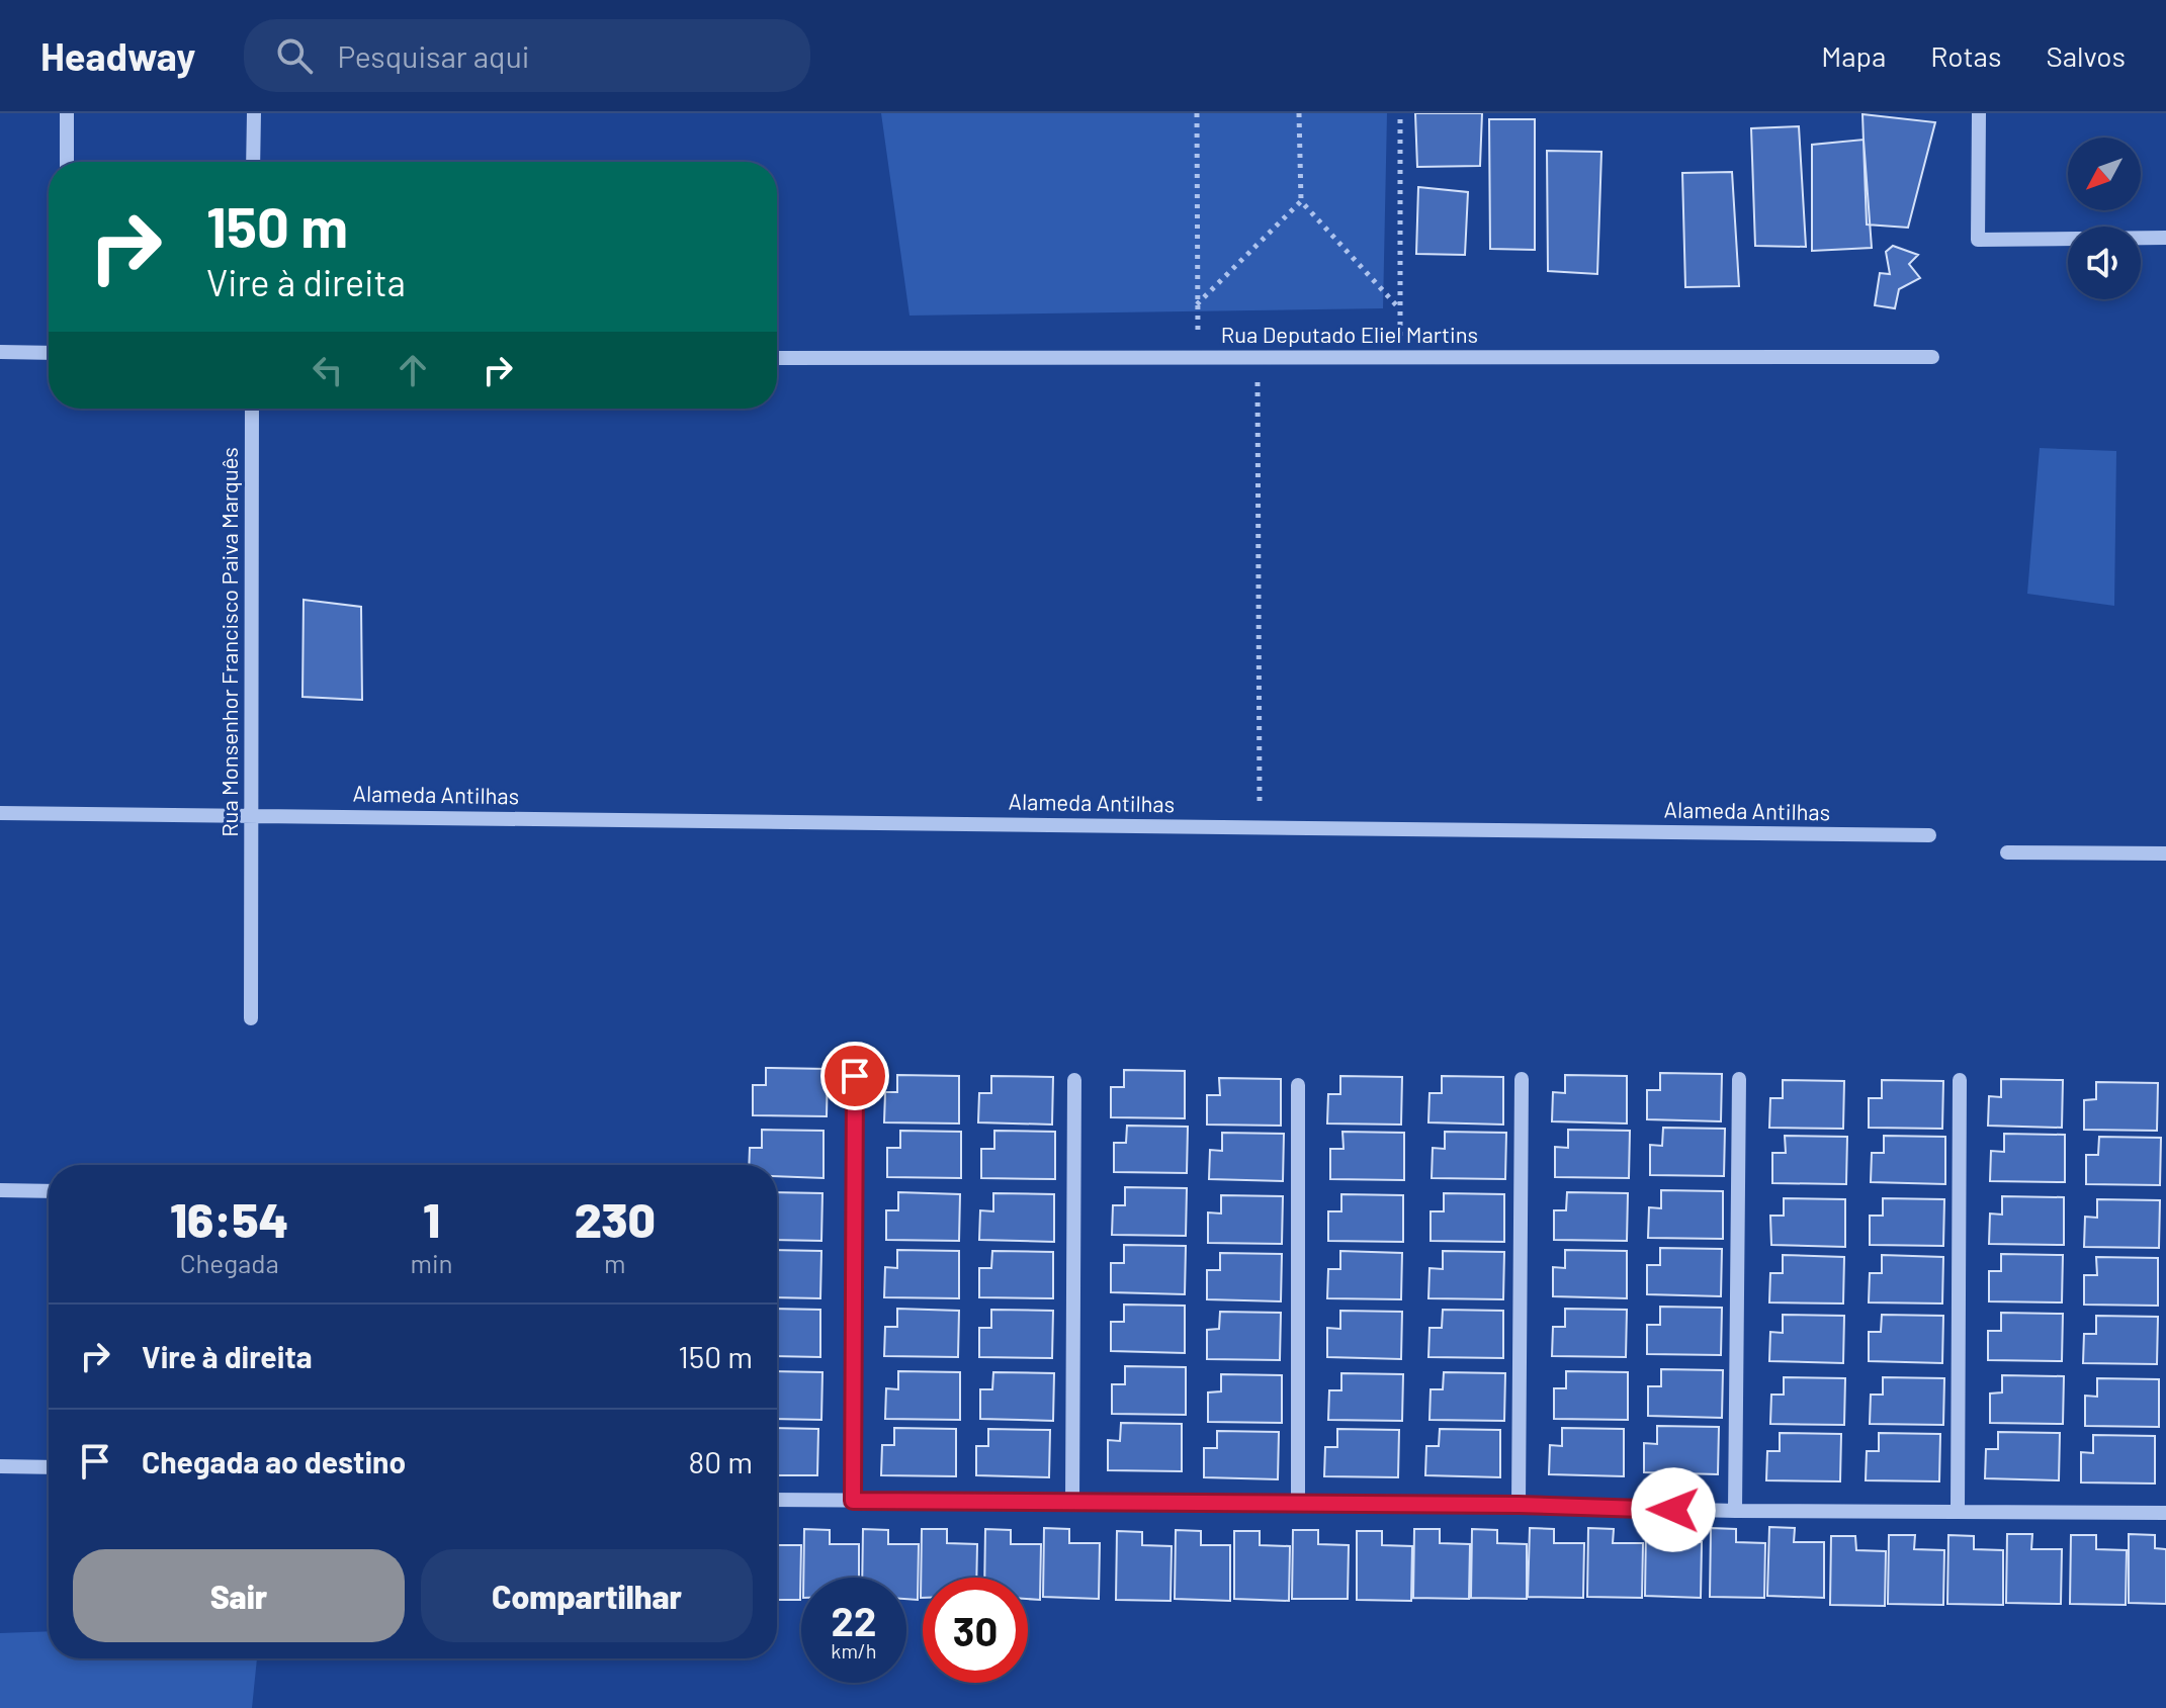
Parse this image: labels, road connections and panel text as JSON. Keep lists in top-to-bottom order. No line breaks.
{"streets":{"street":["Rua Deputado Eliel Martins","Rua Monsenhor Francisco Paiva Marquês","Alameda Antilhas"]},"crossings":[["Rua Monsenhor Francisco Paiva Marquês","Alameda Antilhas"]],"north":"bottom left","page":{"header":"Headway","search":"Pesquisar aqui","nav":["Mapa","Rotas","Salvos"],"turn":["150 m","Vire à direita"],"eta":["16:54","Chegada","1","min","230","m"],"list":[{"name":"Vire à direita","value":"150 m"},{"name":"Chegada ao destino","value":"80 m"}],"buttons":["Sair","Compartilhar"],"speed":"22 km/h","limit":"30"}}
